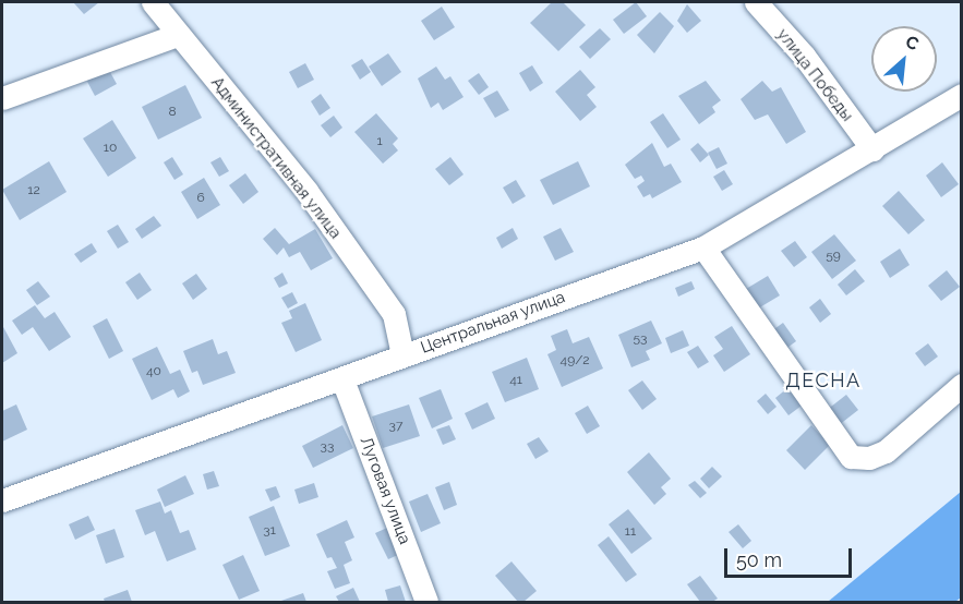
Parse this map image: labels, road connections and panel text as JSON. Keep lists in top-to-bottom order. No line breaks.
{"streets":{"street":["улица Победы","Административная улица","Центральная улица","Луговая улица"]},"crossings":[["улица Победы","Центральная улица"],["Административная улица","Центральная улица"],["Центральная улица","Луговая улица"]],"districts":["ДЕСНА"],"house_numbers":["8","1","10","12","6","59","53","49/2","40","41","37","33","31","11"],"scale_bar":"50 m","north":"top right"}
